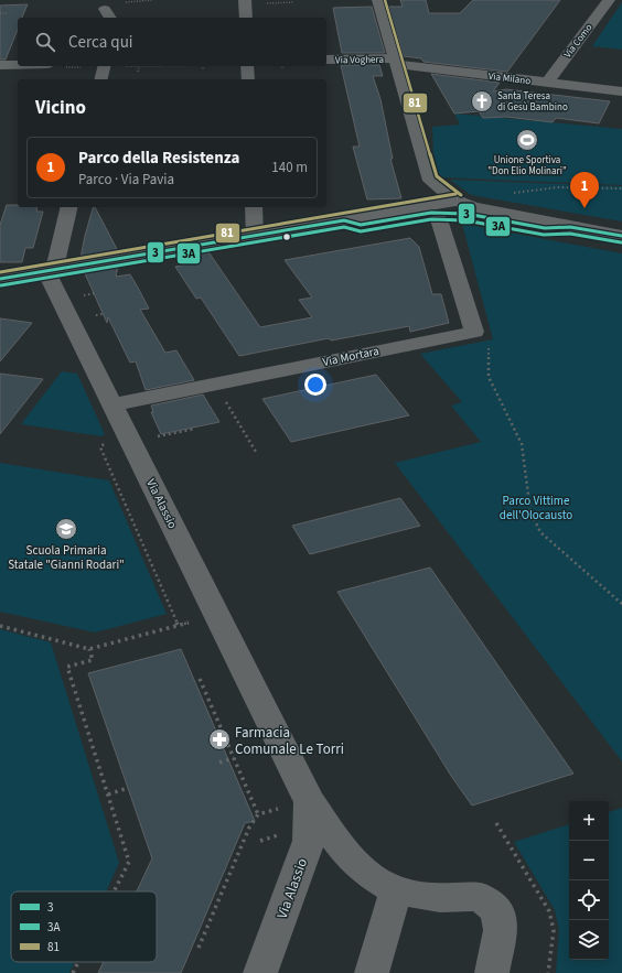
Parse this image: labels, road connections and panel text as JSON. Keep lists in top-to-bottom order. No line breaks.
{"streets":{"street":["Via Como","Via Voghera","Via Milano","Via Mortara","Via Alassio"]},"crossings":[["Via Como","Via Milano"],["Via Voghera","Via Milano"],["Via Mortara","Via Alassio"]],"parks":["Parco Vittime dell'Olocausto"],"places":{"church":["Santa Teresa di Gesù Bambino"],"sports":["Unione Sportiva \"Don Elio Molinari\""],"school or university":["Scuola Primaria Statale \"Gianni Rodari\""],"pharmacy":["Farmacia Comunale Le Torri"]},"lines":["transit line 81","transit line 3","transit line 3A"],"legend":["3","3A","81"],"page":{"search":"Cerca qui","heading":"Vicino","list":[{"mark":"1","name":"Parco della Resistenza","note":"Parco · Via Pavia","value":"140 m"}],"pins":"1","map_buttons":["+","−"]}}
